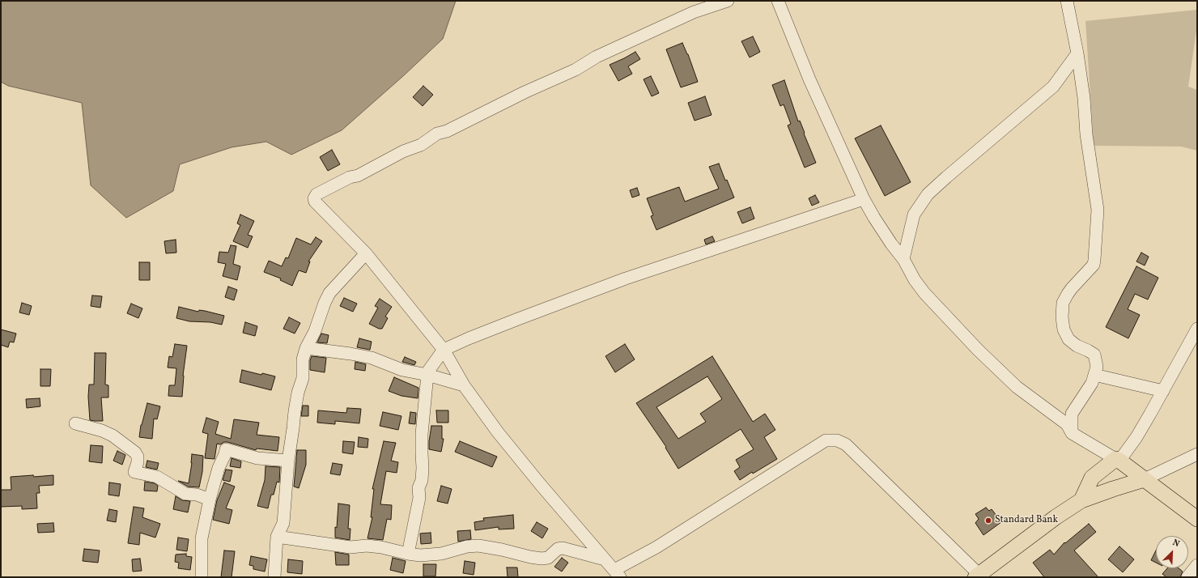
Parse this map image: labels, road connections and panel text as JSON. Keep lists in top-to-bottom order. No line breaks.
{"places":["Standard Bank"],"north":"top right"}
